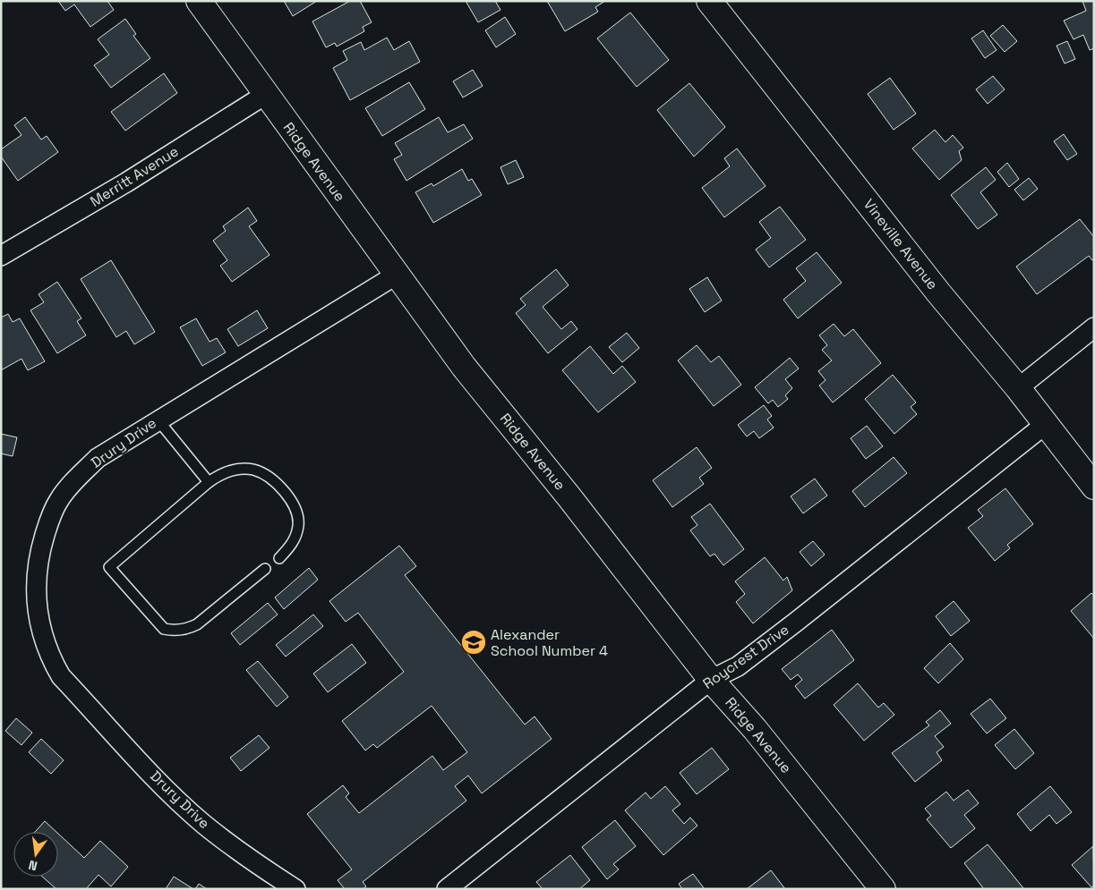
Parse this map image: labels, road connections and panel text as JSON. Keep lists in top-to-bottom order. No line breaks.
{"streets":{"street":["Ridge Avenue","Merritt Avenue","Vineville Avenue","Drury Drive","Roycrest Drive"]},"crossings":[["Ridge Avenue","Merritt Avenue"],["Ridge Avenue","Drury Drive"],["Ridge Avenue","Roycrest Drive"],["Vineville Avenue","Roycrest Drive"]],"places":{"school or university":["Alexander School Number 4"]},"north":"bottom"}
